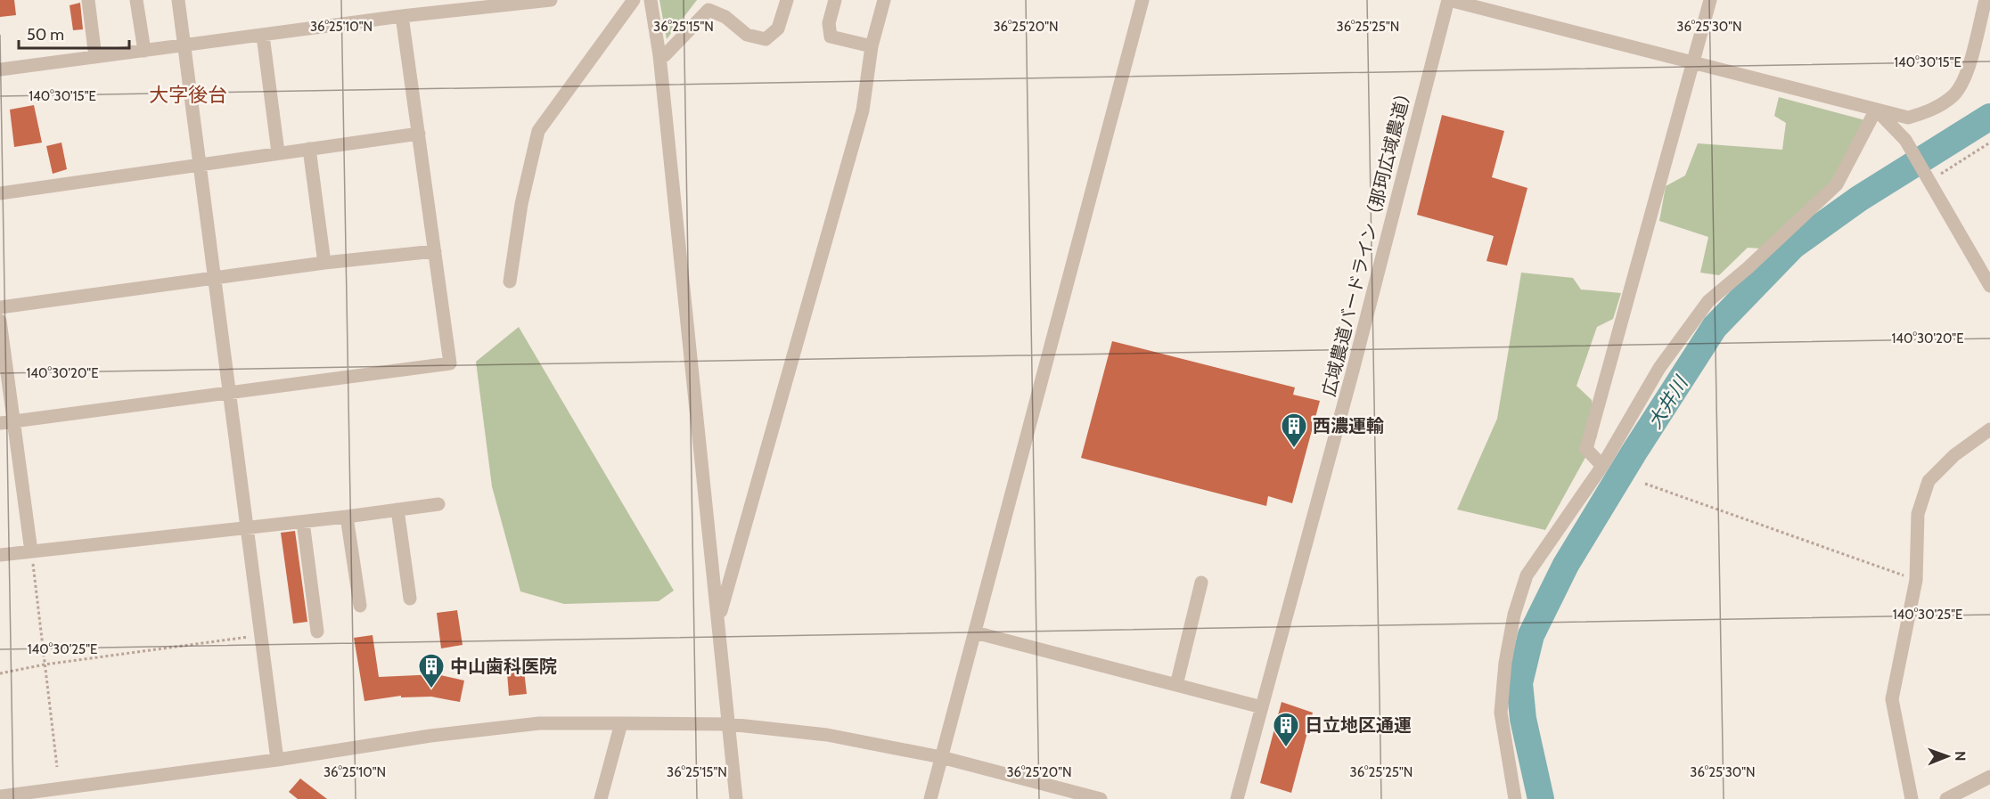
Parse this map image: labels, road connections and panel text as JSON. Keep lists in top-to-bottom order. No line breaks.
{"streets":{"street":["広域農道バードライン（那珂広域農道）"]},"districts":["大字後台"],"water":["大井川"],"places":{"building":["西濃運輸","中山歯科医院","日立地区通運"]},"scale_bar":"50 m","north":"right","coordinates":["36°25'10\"N","36°25'15\"N","36°25'20\"N","36°25'25\"N","36°25'30\"N","140°30'15\"E","140°30'20\"E","140°30'25\"E"]}
